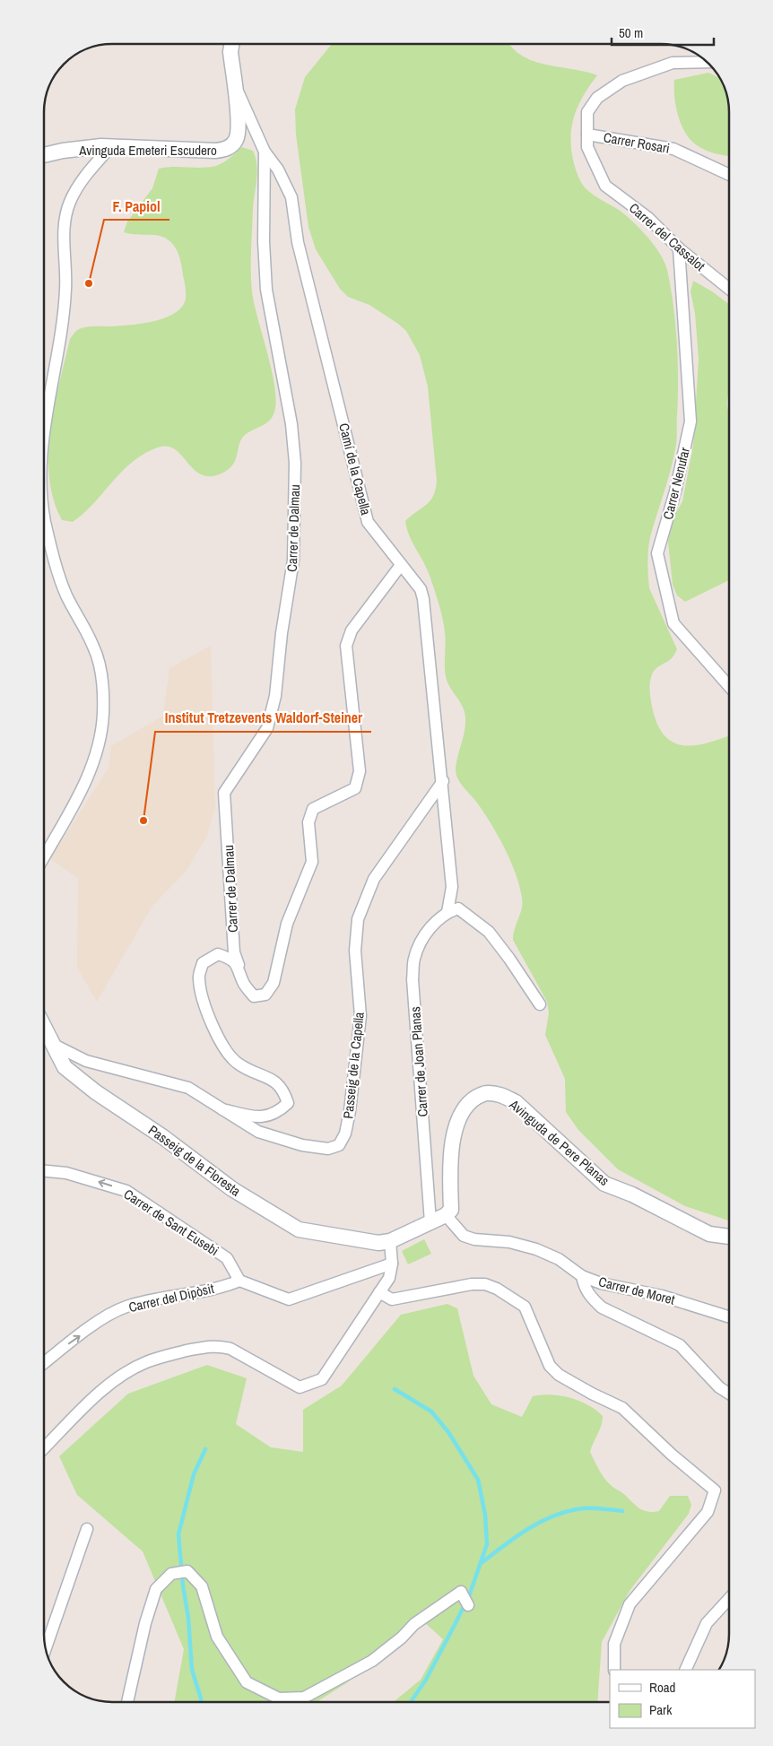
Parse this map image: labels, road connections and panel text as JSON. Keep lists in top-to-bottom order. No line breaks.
{"streets":{"street":["Carrer Rosari","Avinguda Emeteri Escudero","Carrer del Cassalot","Camí de la Capella","Carrer Nenufar","Carrer de Dalmau","Carrer de Joan Planas","Passeig de la Capella","Avinguda de Pere Planas","Passeig de la Floresta","Carrer de Sant Eusebi","Carrer de Moret","Carrer del Dipòsit"]},"crossings":[["Carrer Rosari","Carrer del Cassalot"],["Avinguda Emeteri Escudero","Carrer de Dalmau"],["Carrer del Cassalot","Carrer Nenufar"],["Camí de la Capella","Carrer de Dalmau"],["Camí de la Capella","Carrer de Joan Planas"],["Camí de la Capella","Passeig de la Capella"],["Passeig de la Capella","Passeig de la Floresta"],["Avinguda de Pere Planas","Carrer de Moret"],["Carrer de Sant Eusebi","Carrer del Dipòsit"]],"one_way":["Carrer de Sant Eusebi","Carrer del Dipòsit"],"places":["F. Papiol","Institut Tretzevents Waldorf-Steiner"],"legend":["Road","Park"],"scale_bar":"50 m"}
